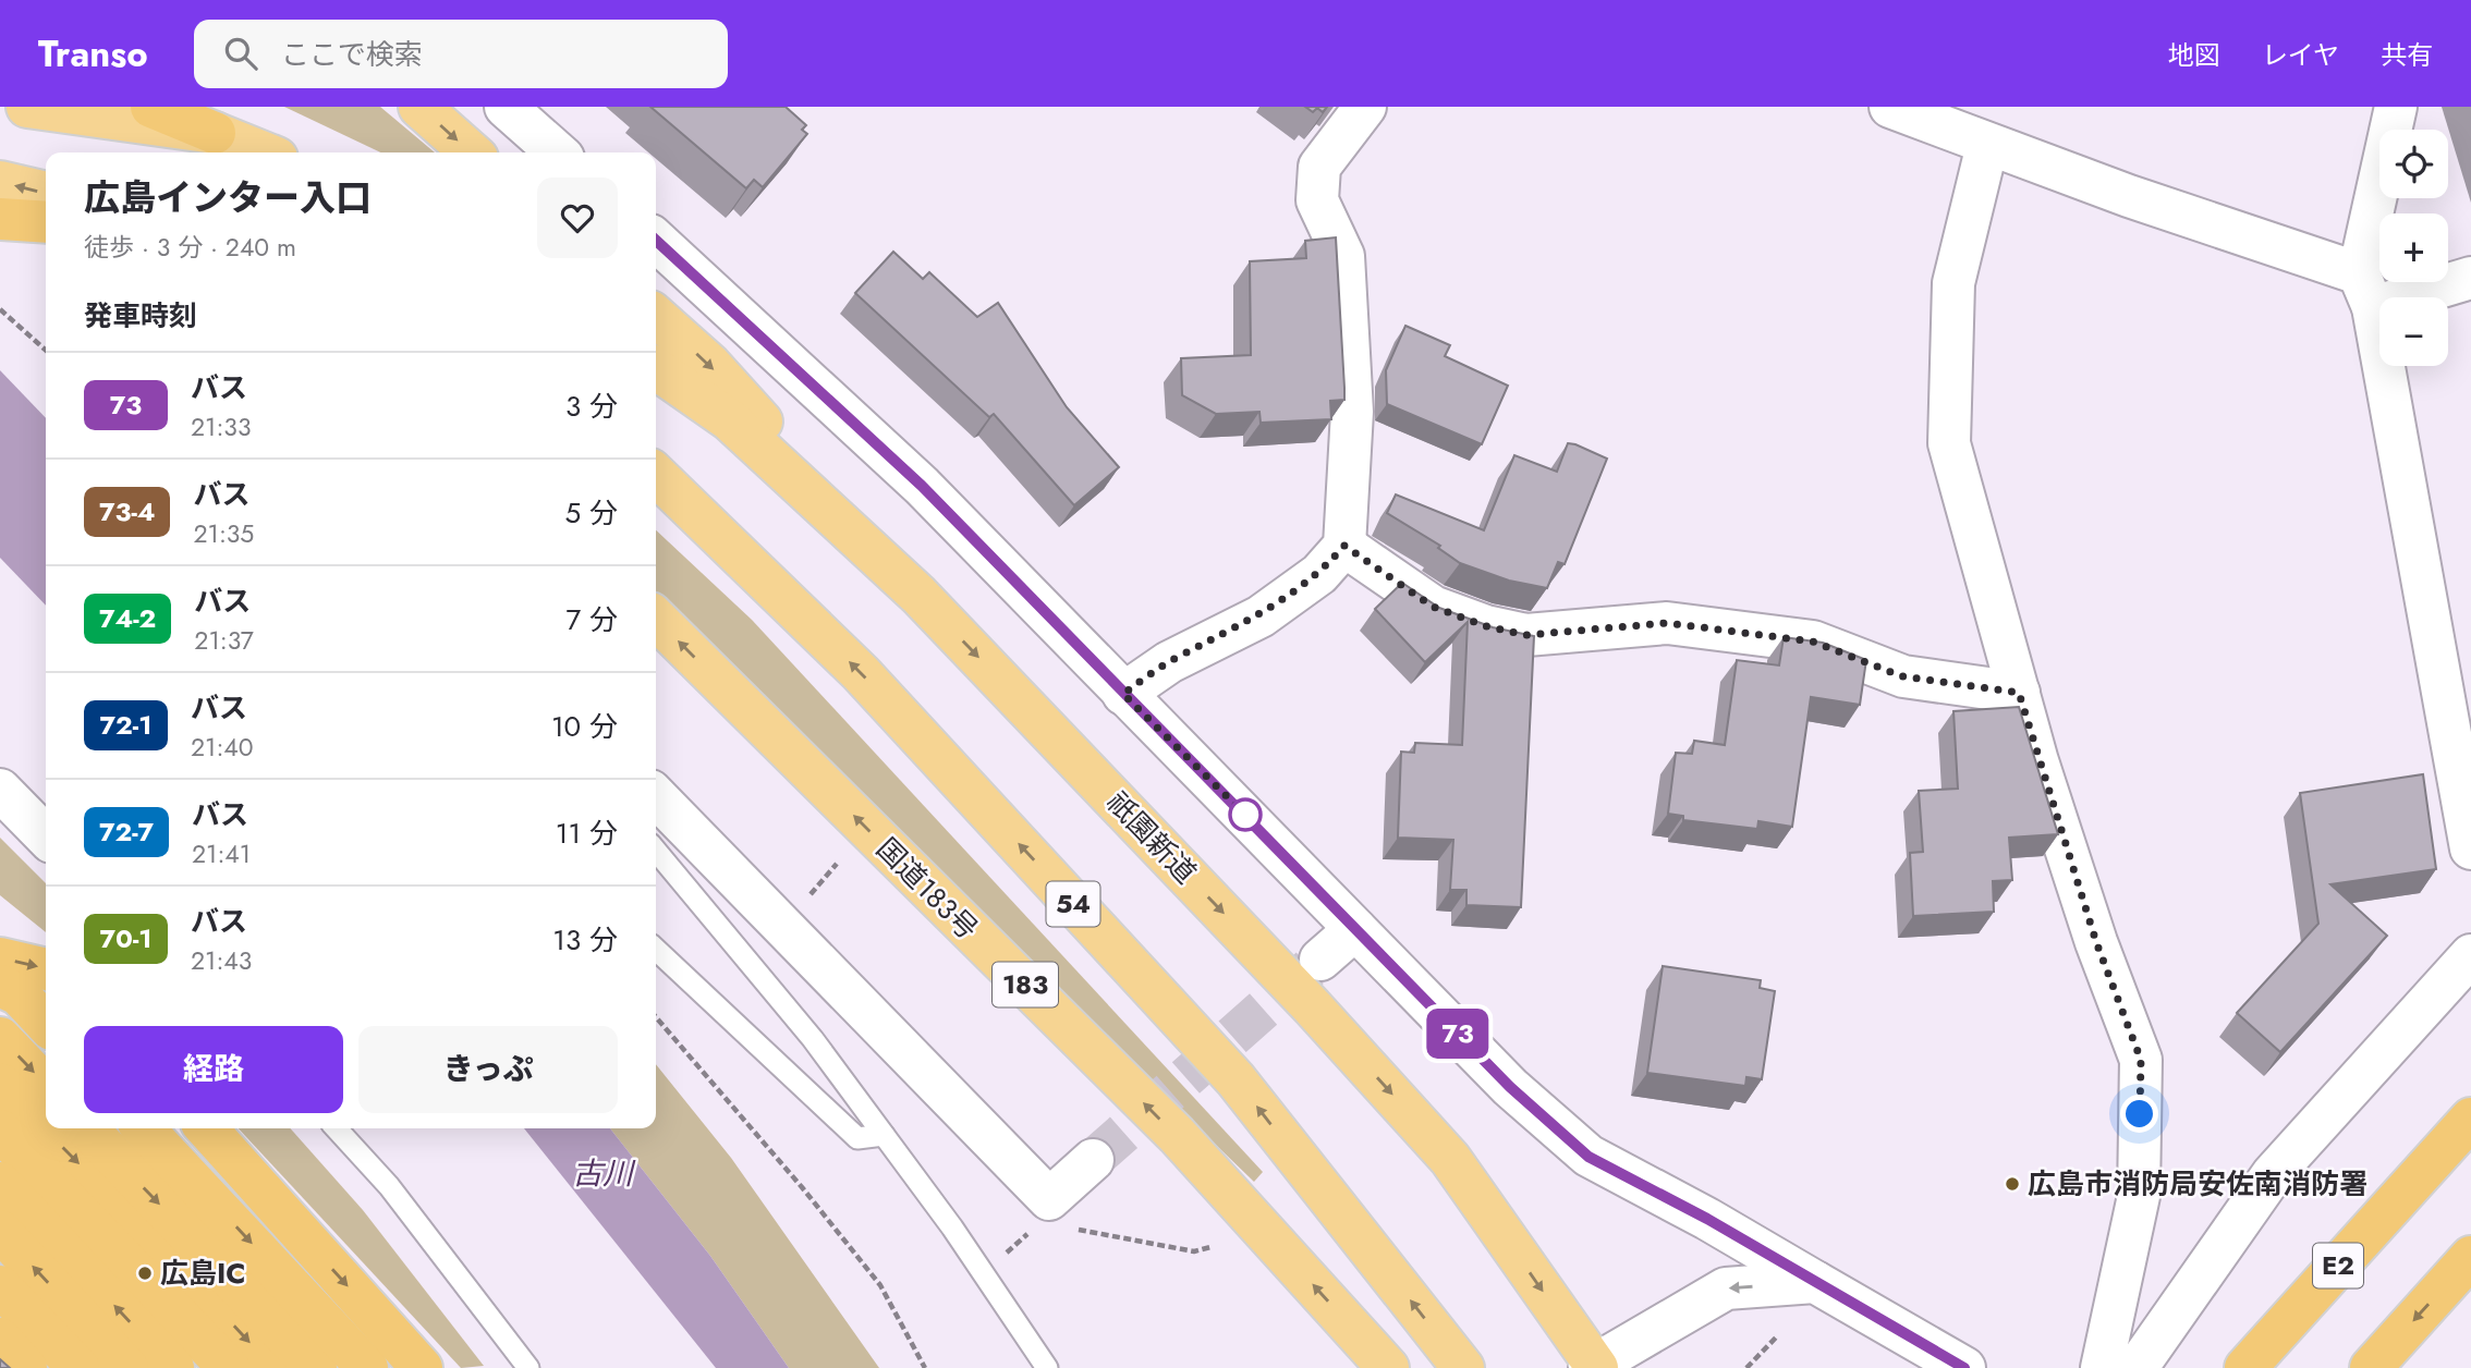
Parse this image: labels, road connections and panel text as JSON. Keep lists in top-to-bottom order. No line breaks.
{"streets":{"highway":["祇園新道","国道183号","54","183","E2"]},"water":["古川"],"places":["広島市消防局安佐南消防署","広島IC"],"lines":["bus line 73"],"page":{"header":"Transo","search":"ここで検索","nav":["地図","レイヤ","共有"],"on_map":"73","map_buttons":["+","−"],"heading":[["広島インター入口","徒歩 · 3 分 · 240 m"],"発車時刻"],"list":[{"mark":"73","name":"バス","note":"21:33","value":"3 分"},{"mark":"73-4","name":"バス","note":"21:35","value":"5 分"},{"mark":"74-2","name":"バス","note":"21:37","value":"7 分"},{"mark":"72-1","name":"バス","note":"21:40","value":"10 分"},{"mark":"72-7","name":"バス","note":"21:41","value":"11 分"},{"mark":"70-1","name":"バス","note":"21:43","value":"13 分"}],"buttons":["経路","きっぷ"]}}
